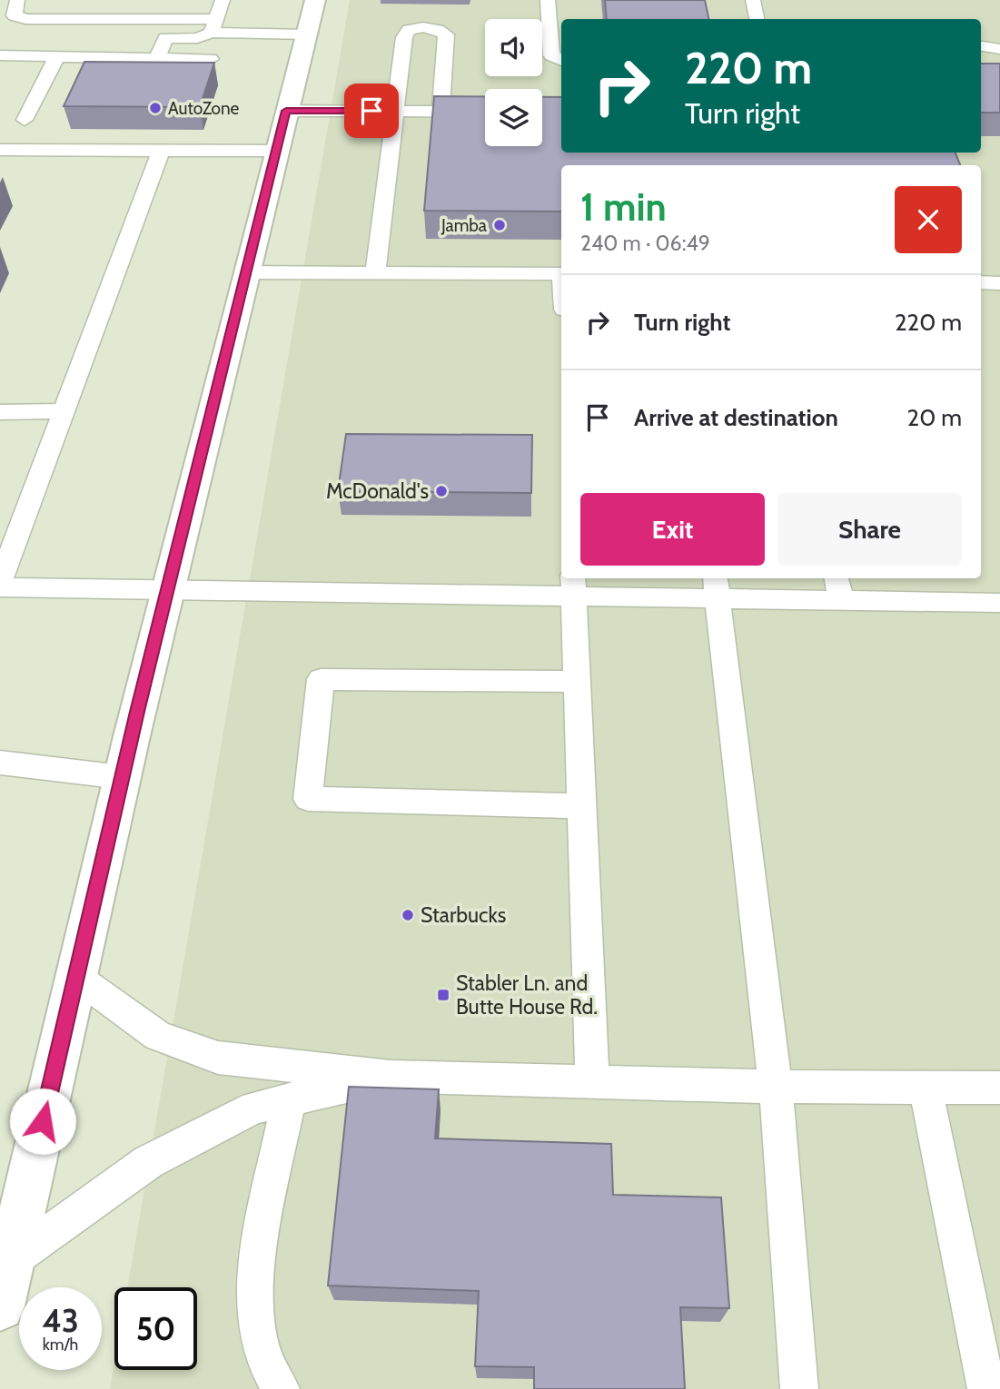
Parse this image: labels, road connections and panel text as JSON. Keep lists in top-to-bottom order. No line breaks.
{"places":{"other":["AutoZone","Jamba","McDonald's","Starbucks"],"transit":["Stabler Ln. and Butte House Rd."]},"page":{"turn":["220 m","Turn right"],"heading":["1 min","240 m · 06:49"],"list":[{"name":"Turn right","value":"220 m"},{"name":"Arrive at destination","value":"20 m"}],"buttons":["Exit","Share"],"speed":"43 km/h","limit":"50"}}
